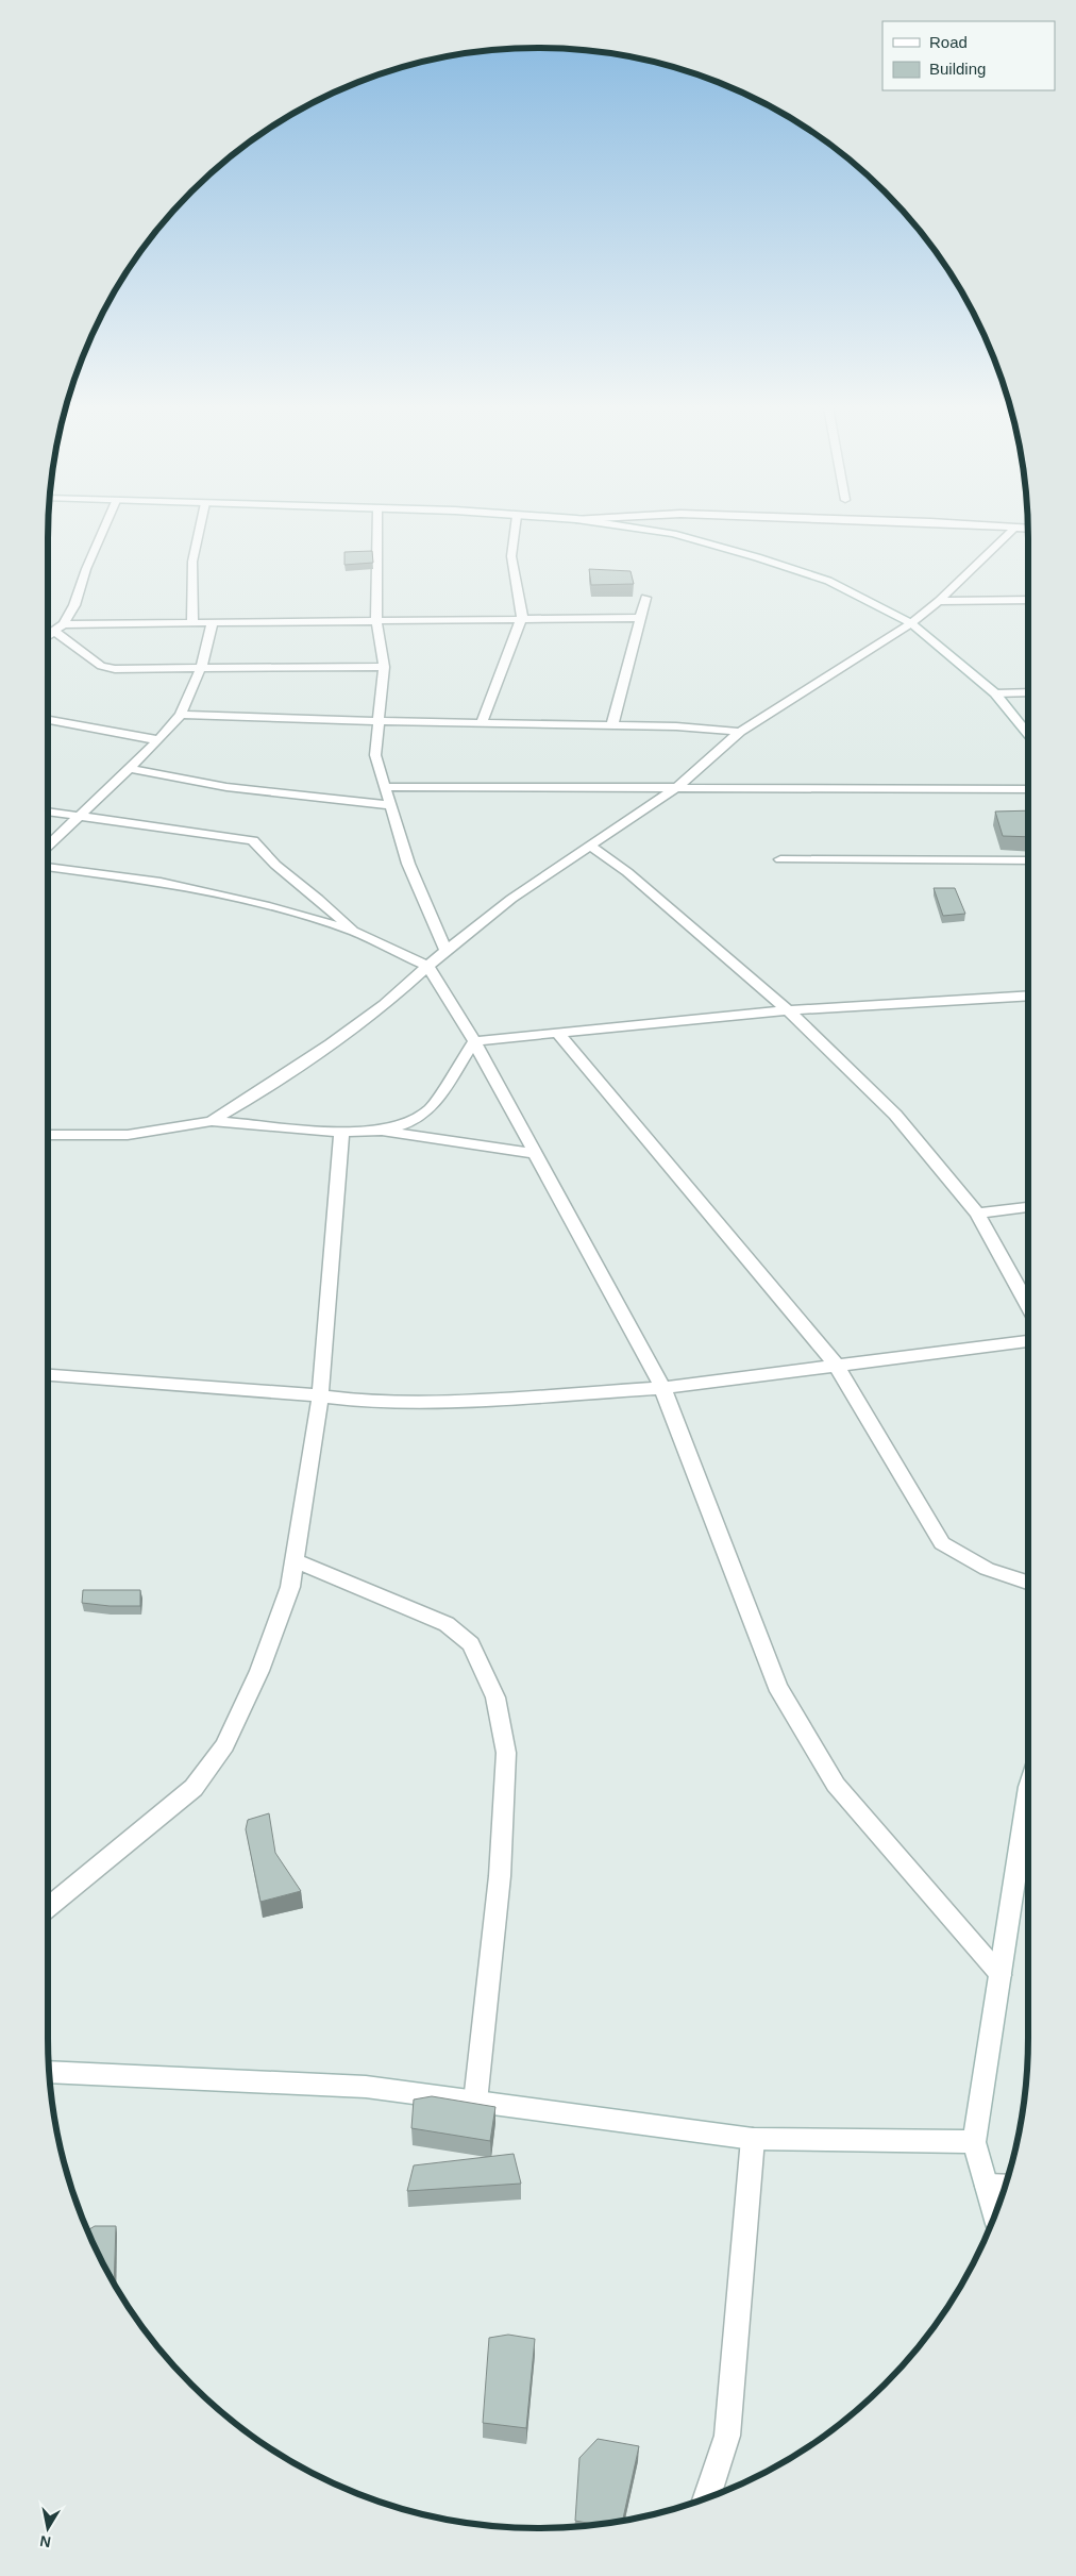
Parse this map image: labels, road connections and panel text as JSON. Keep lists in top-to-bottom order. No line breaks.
{"legend":["Road","Building"],"north":"bottom"}
